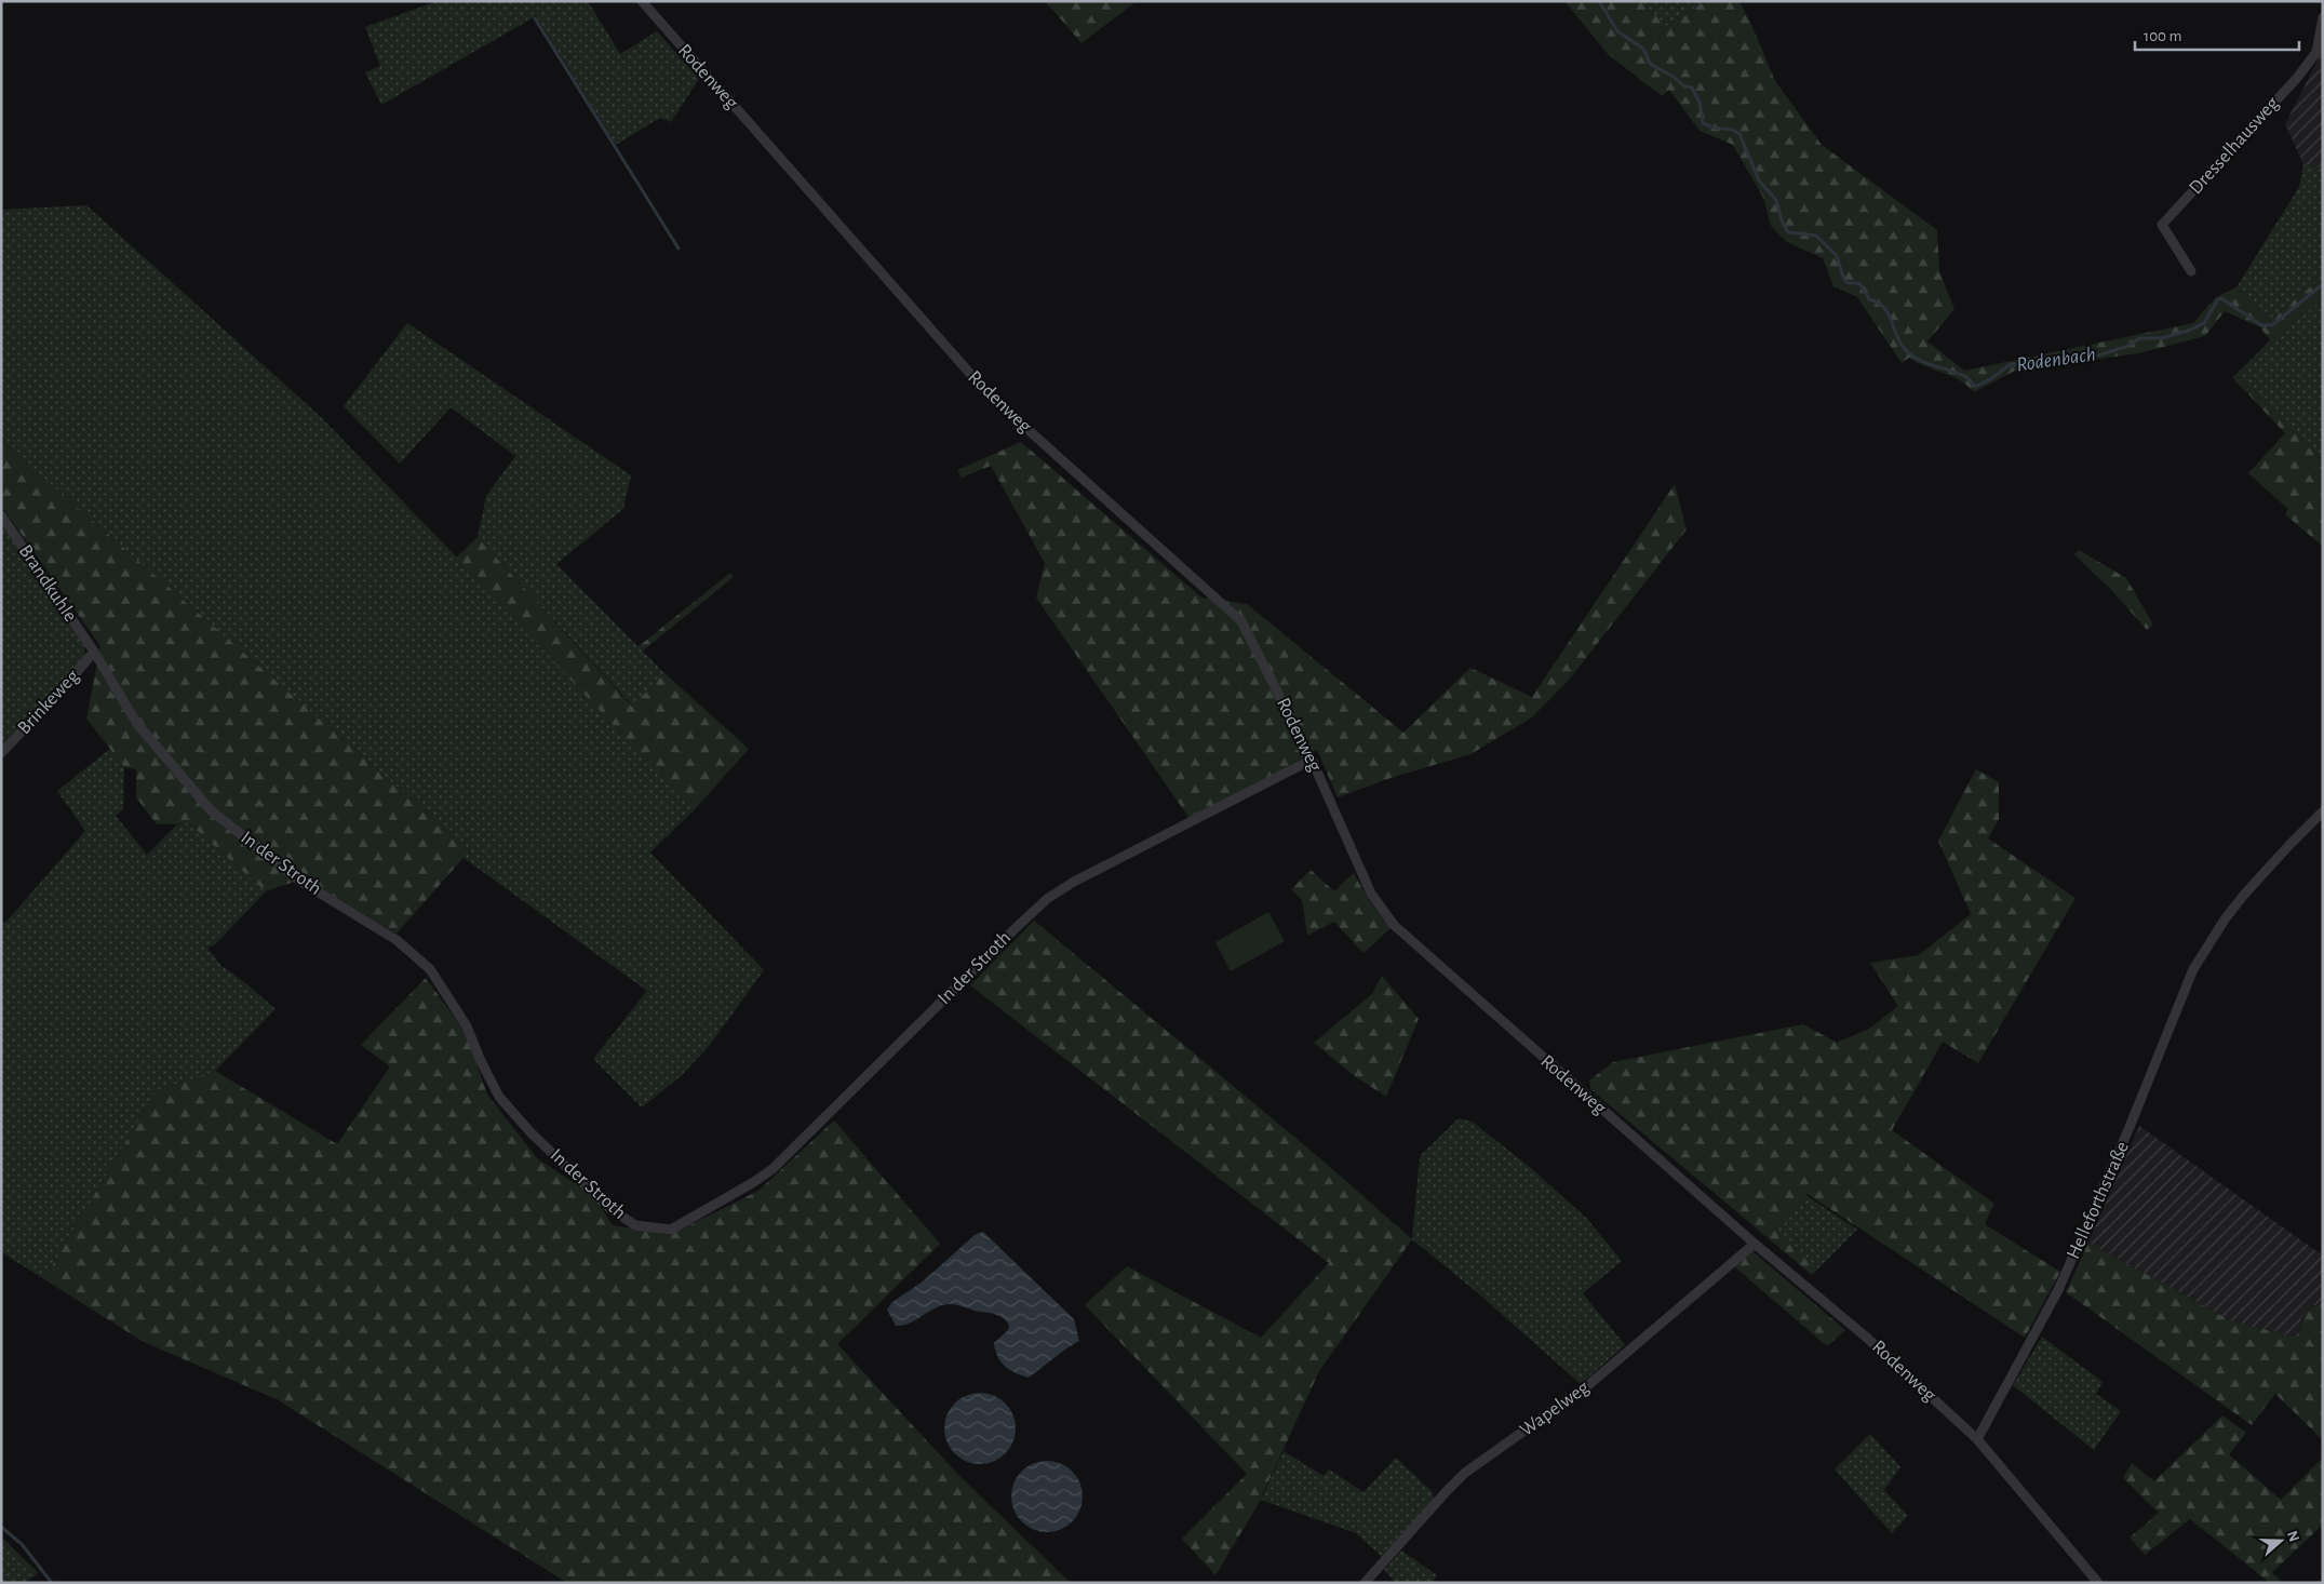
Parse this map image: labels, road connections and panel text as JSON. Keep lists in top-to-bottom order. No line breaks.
{"streets":{"street":["Rodenweg","Dresselhausweg","Brandkuhle","Brinkeweg","In der Stroth","Helleforthstraße","Wapelweg"]},"crossings":[["Rodenweg","In der Stroth"],["Rodenweg","Helleforthstraße"],["Rodenweg","Wapelweg"],["Brandkuhle","Brinkeweg"],["Brandkuhle","In der Stroth"],["Brinkeweg","In der Stroth"]],"water":["Rodenbach"],"scale_bar":"100 m","north":"right"}
